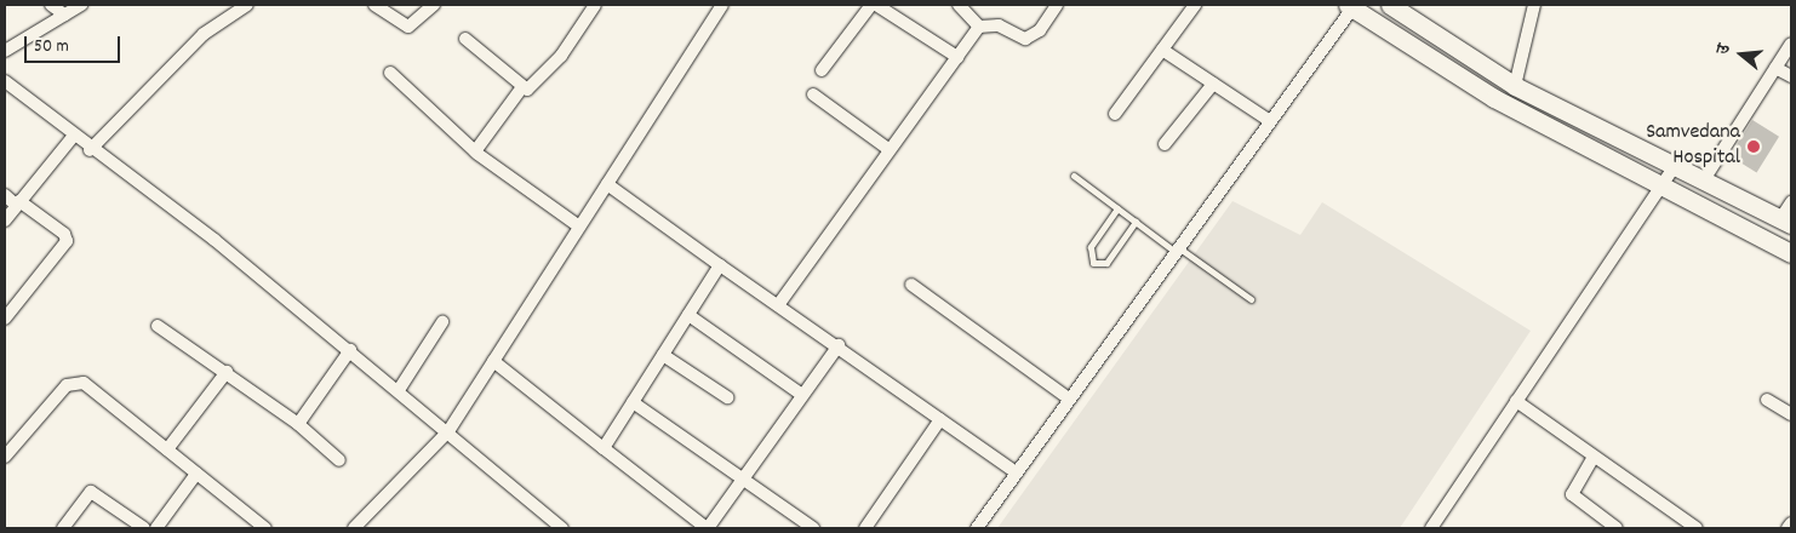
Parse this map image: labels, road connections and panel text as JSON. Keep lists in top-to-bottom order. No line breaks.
{"places":["Samvedana Hospital"],"scale_bar":"50 m","north":"left"}
